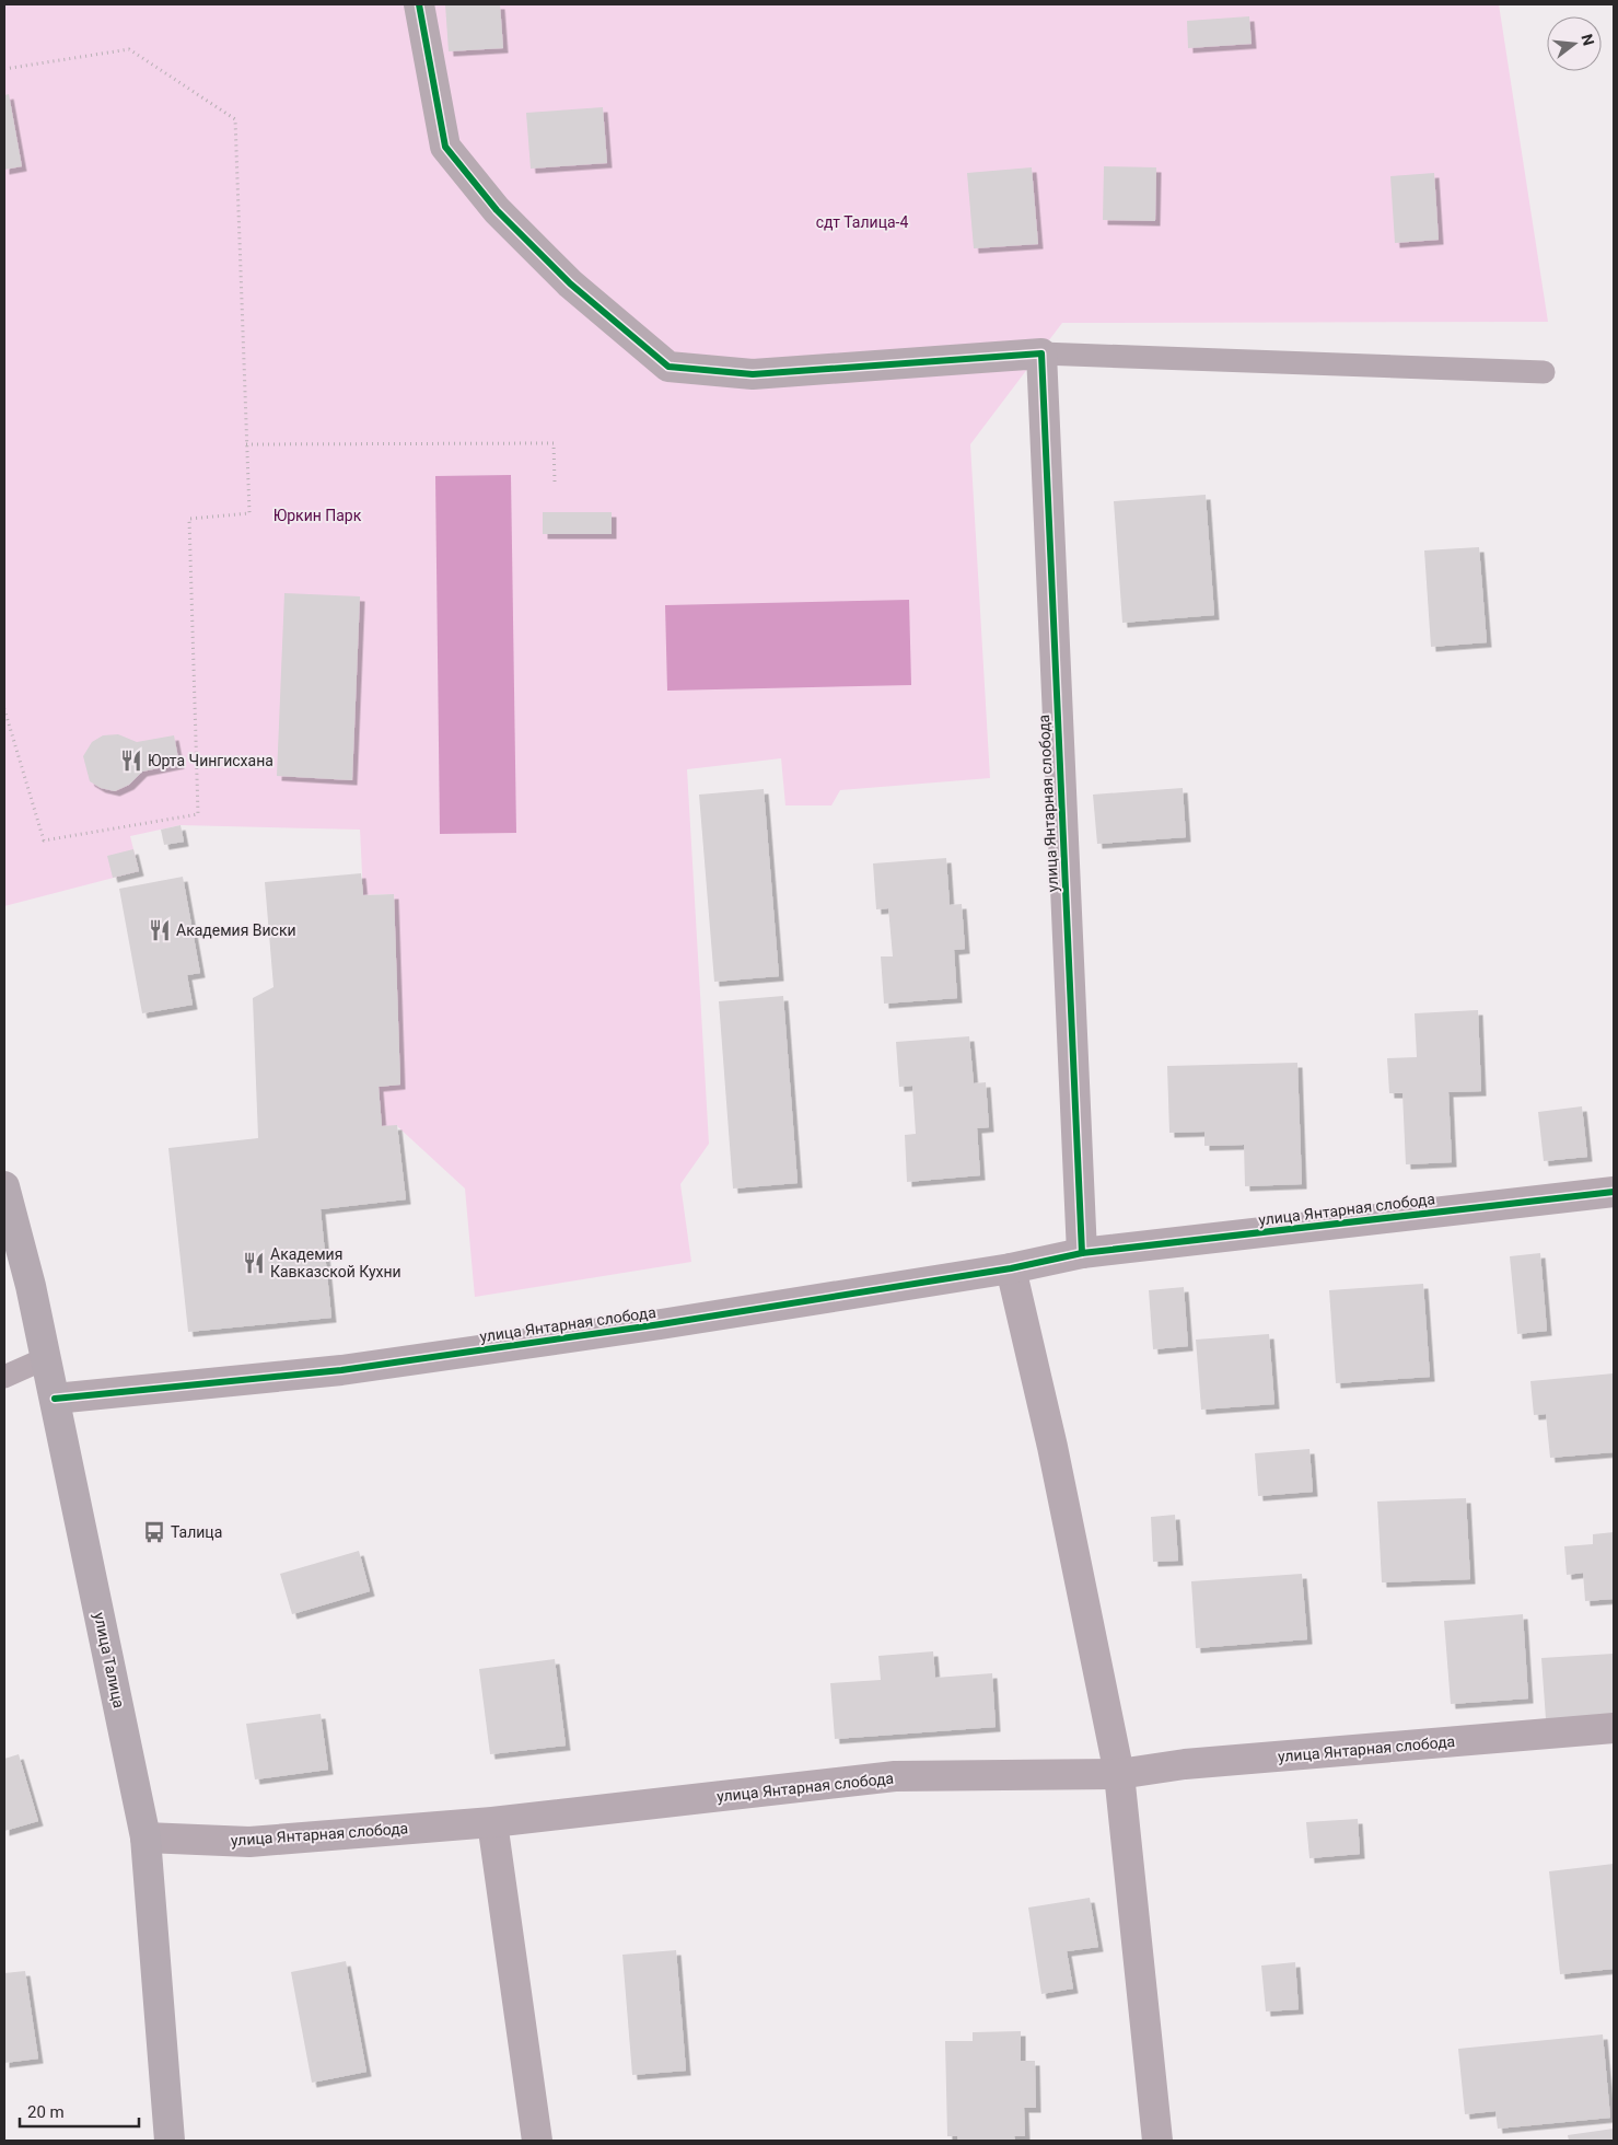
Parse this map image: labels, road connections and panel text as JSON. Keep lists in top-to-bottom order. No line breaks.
{"streets":{"street":["улица Янтарная слобода","улица Талица"]},"crossings":[["улица Янтарная слобода","улица Талица"]],"parks":["сдт Талица-4","Юркин Парк"],"places":{"restaurant":["Юрта Чингисхана","Академия Виски","Академия Кавказской Кухни"],"bus stop":["Талица"]},"scale_bar":"20 m","north":"right"}
